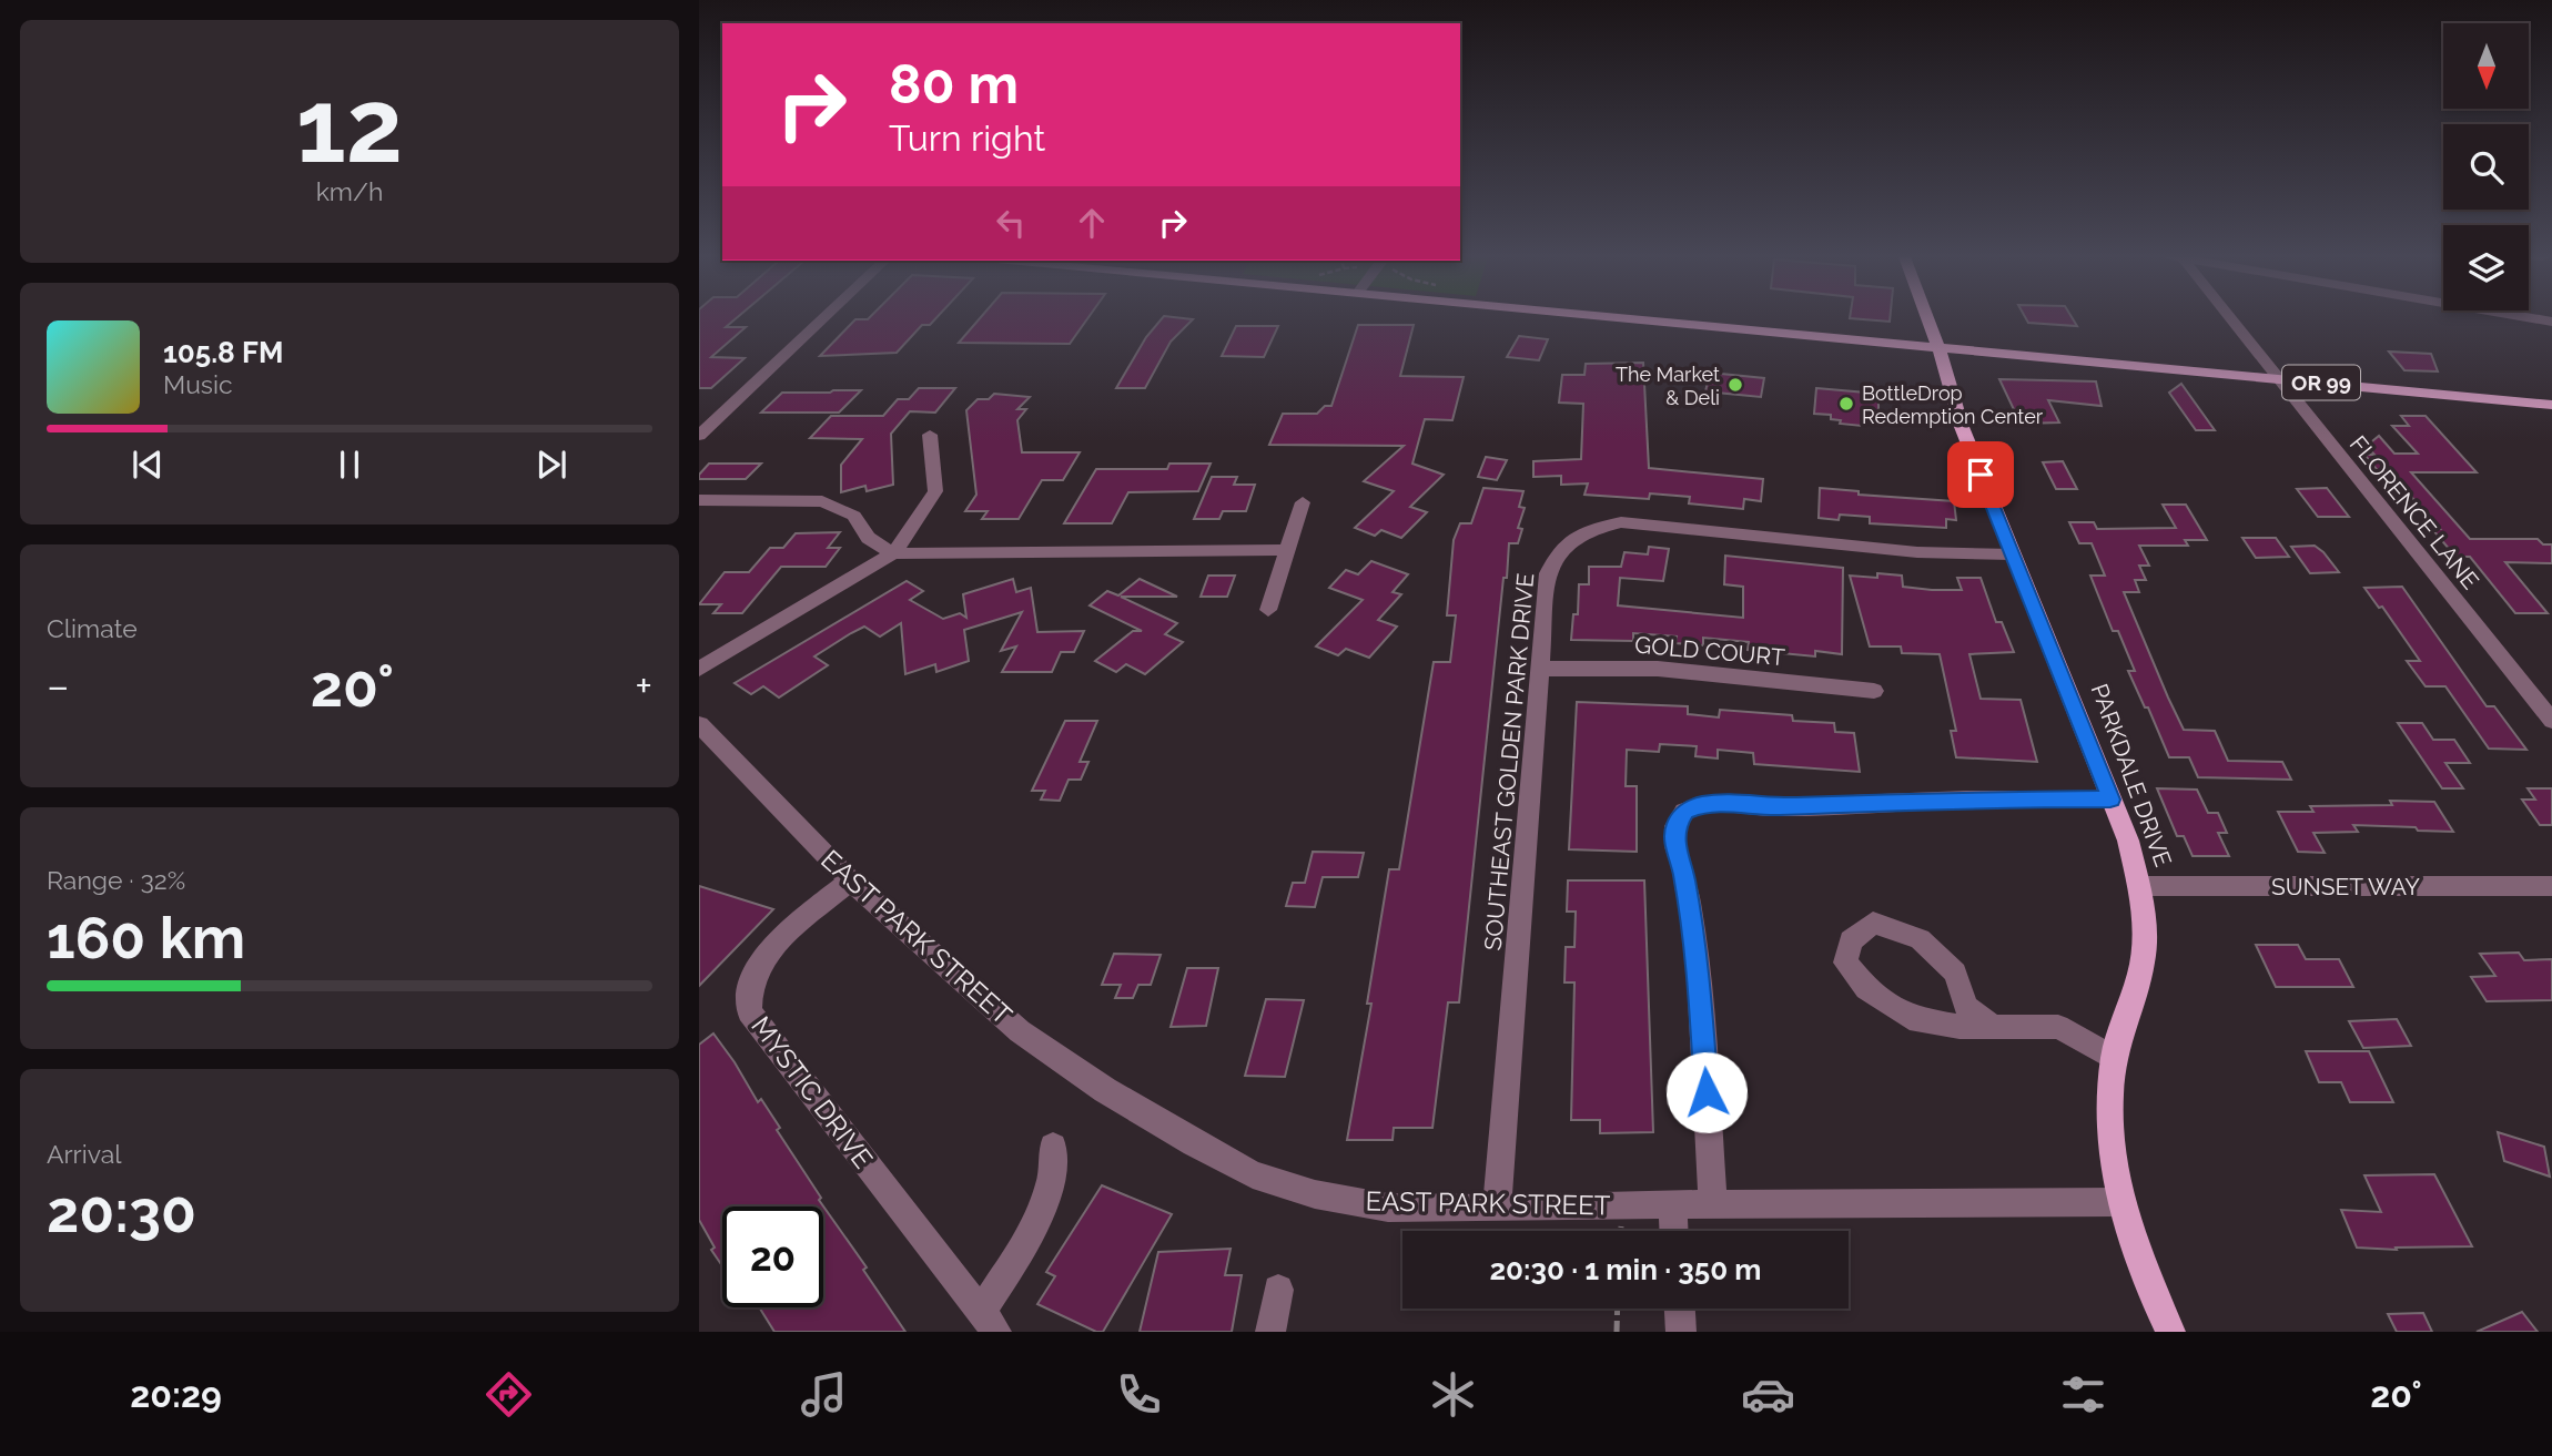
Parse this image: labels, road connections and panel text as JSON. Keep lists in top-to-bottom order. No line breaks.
{"streets":{"main road":["OR 99","PARKDALE DRIVE"],"street":["FLORENCE LANE","GOLD COURT","SOUTHEAST GOLDEN PARK DRIVE","SUNSET WAY","EAST PARK STREET","MYSTIC DRIVE"]},"crossings":[["OR 99","FLORENCE LANE"],["OR 99","PARKDALE DRIVE"],["GOLD COURT","SOUTHEAST GOLDEN PARK DRIVE"],["SOUTHEAST GOLDEN PARK DRIVE","PARKDALE DRIVE"],["SOUTHEAST GOLDEN PARK DRIVE","EAST PARK STREET"],["PARKDALE DRIVE","SUNSET WAY"],["PARKDALE DRIVE","EAST PARK STREET"],["EAST PARK STREET","MYSTIC DRIVE"]],"places":["The Market & Deli","BottleDrop Redemption Center"],"north":"bottom","page":{"tile":[["12","km/h"],"Climate",["Range · 32%","160 km"],["Arrival","20:30"]],"turn":["80 m","Turn right"],"song":["105.8 FM","Music"],"heat":["−","20°","+"],"limit":"20","trip":"20:30 · 1 min · 350 m","tabs":["20:29","20°"]}}
